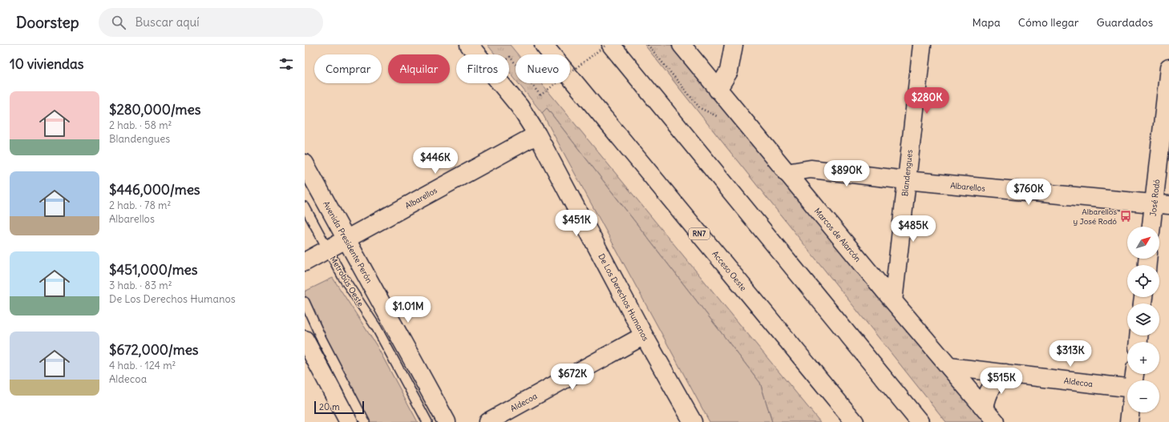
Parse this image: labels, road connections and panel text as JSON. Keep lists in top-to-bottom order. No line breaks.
{"streets":{"main road":["Blandengues","Albarellos","José Rodó","RN7","Marcos de Alarcón","Avenida Presidente Perón","Acceso Oeste","De Los Derechos Humanos","Aldecoa"],"lane":["Metrobús Oeste"]},"crossings":[["Blandengues","Albarellos"],["Blandengues","Marcos de Alarcón"],["Albarellos","José Rodó"],["Albarellos","Marcos de Alarcón"],["Albarellos","Avenida Presidente Perón"],["Albarellos","Metrobús Oeste"],["Albarellos","De Los Derechos Humanos"],["Marcos de Alarcón","Aldecoa"],["De Los Derechos Humanos","Aldecoa"]],"places":{"bus stop":["Albarellos y José Rodó"]},"scale_bar":"20 m","north":"top right","page":{"header":"Doorstep","search":"Buscar aquí","nav":["Mapa","Cómo llegar","Guardados"],"heading":"10 viviendas","chip":["Comprar","Alquilar","Filtros","Nuevo"],"list":[{"name":"$280,000/mes","note":"2 hab. · 58 m² · Blandengues"},{"name":"$446,000/mes","note":"2 hab. · 78 m² · Albarellos"},{"name":"$451,000/mes","note":"3 hab. · 83 m² · De Los Derechos Humanos"},{"name":"$672,000/mes","note":"4 hab. · 124 m² · Aldecoa"}],"price":["$280K","$446K","$890K","$760K","$451K","$485K","$1.01M","$313K","$672K","$515K"],"map_buttons":["+","−"],"scale":"20 m"}}
